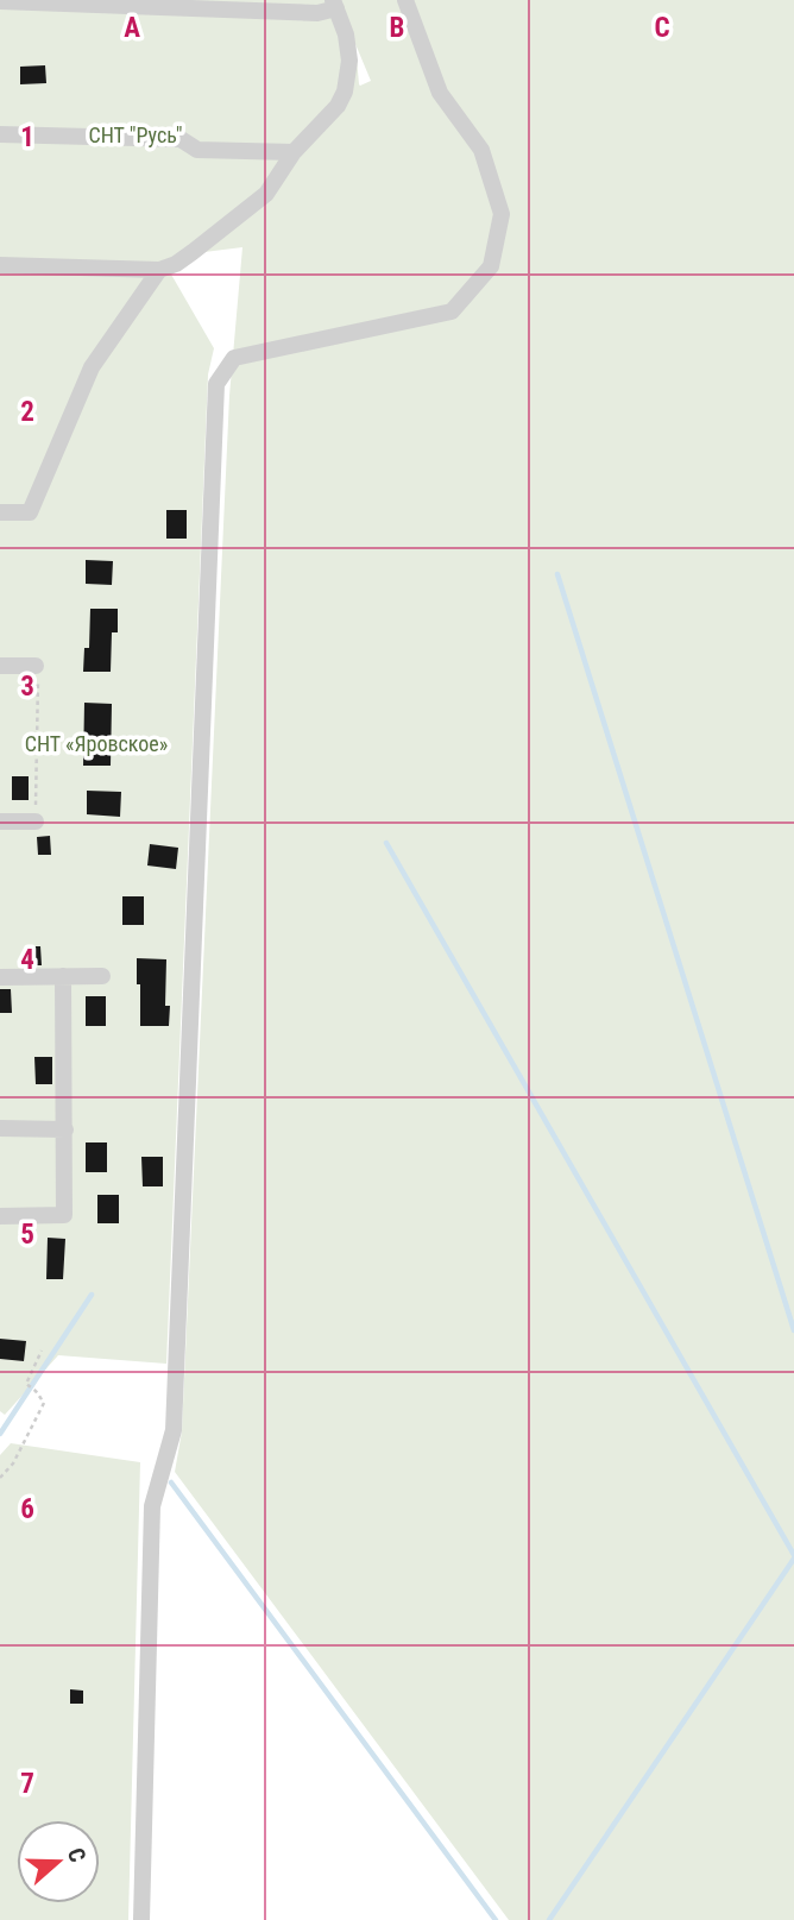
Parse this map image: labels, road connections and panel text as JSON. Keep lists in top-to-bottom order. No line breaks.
{"parks":["СНТ \"Русь\"","СНТ «Яровское»"],"north":"right","grid":{"columns":["A","B","C"],"rows":["1","2","3","4","5","6","7"]}}
